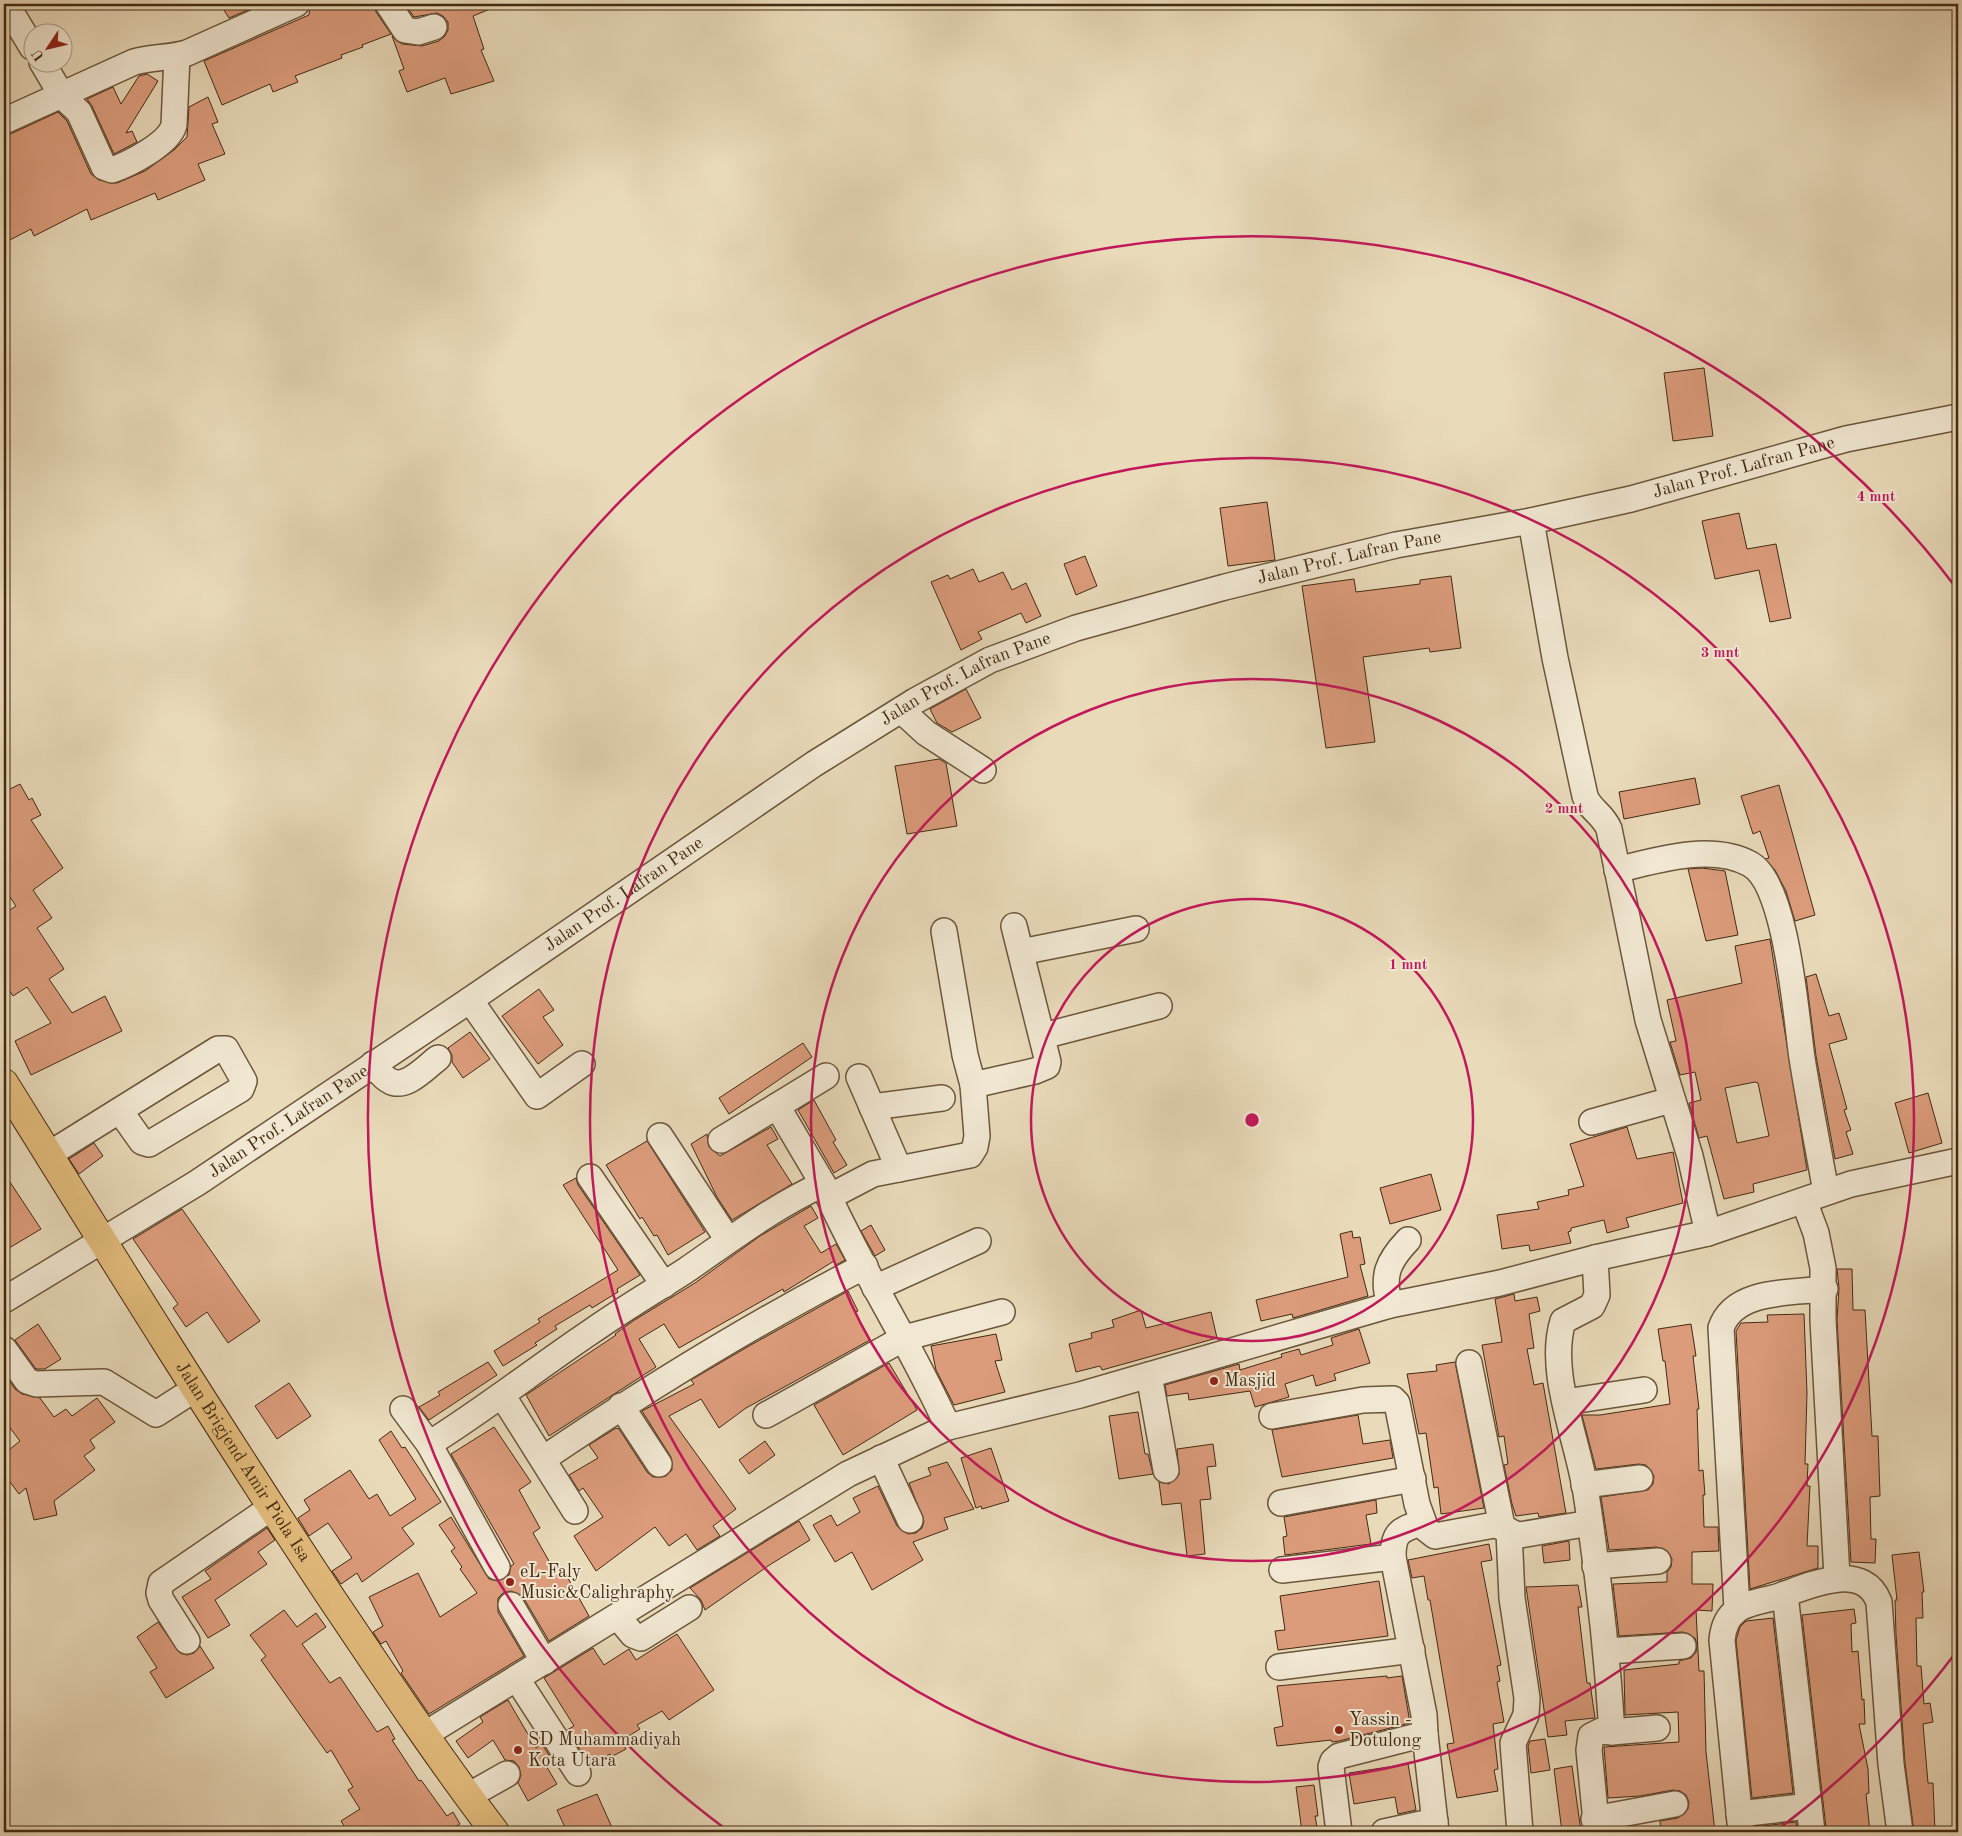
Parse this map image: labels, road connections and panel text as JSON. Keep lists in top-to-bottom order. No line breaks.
{"streets":{"main road":["Jalan Brigjend Amir Piola Isa"],"street":["Jalan Prof. Lafran Pane"]},"crossings":[["Jalan Prof. Lafran Pane","Jalan Brigjend Amir Piola Isa"]],"places":["Masjid","eL-Faly Music&Calighraphy","Yassin - Dotulong","SD Muhammadiyah Kota Utara"],"north":"bottom left","rings":["4 mnt","3 mnt","2 mnt","1 mnt"]}
